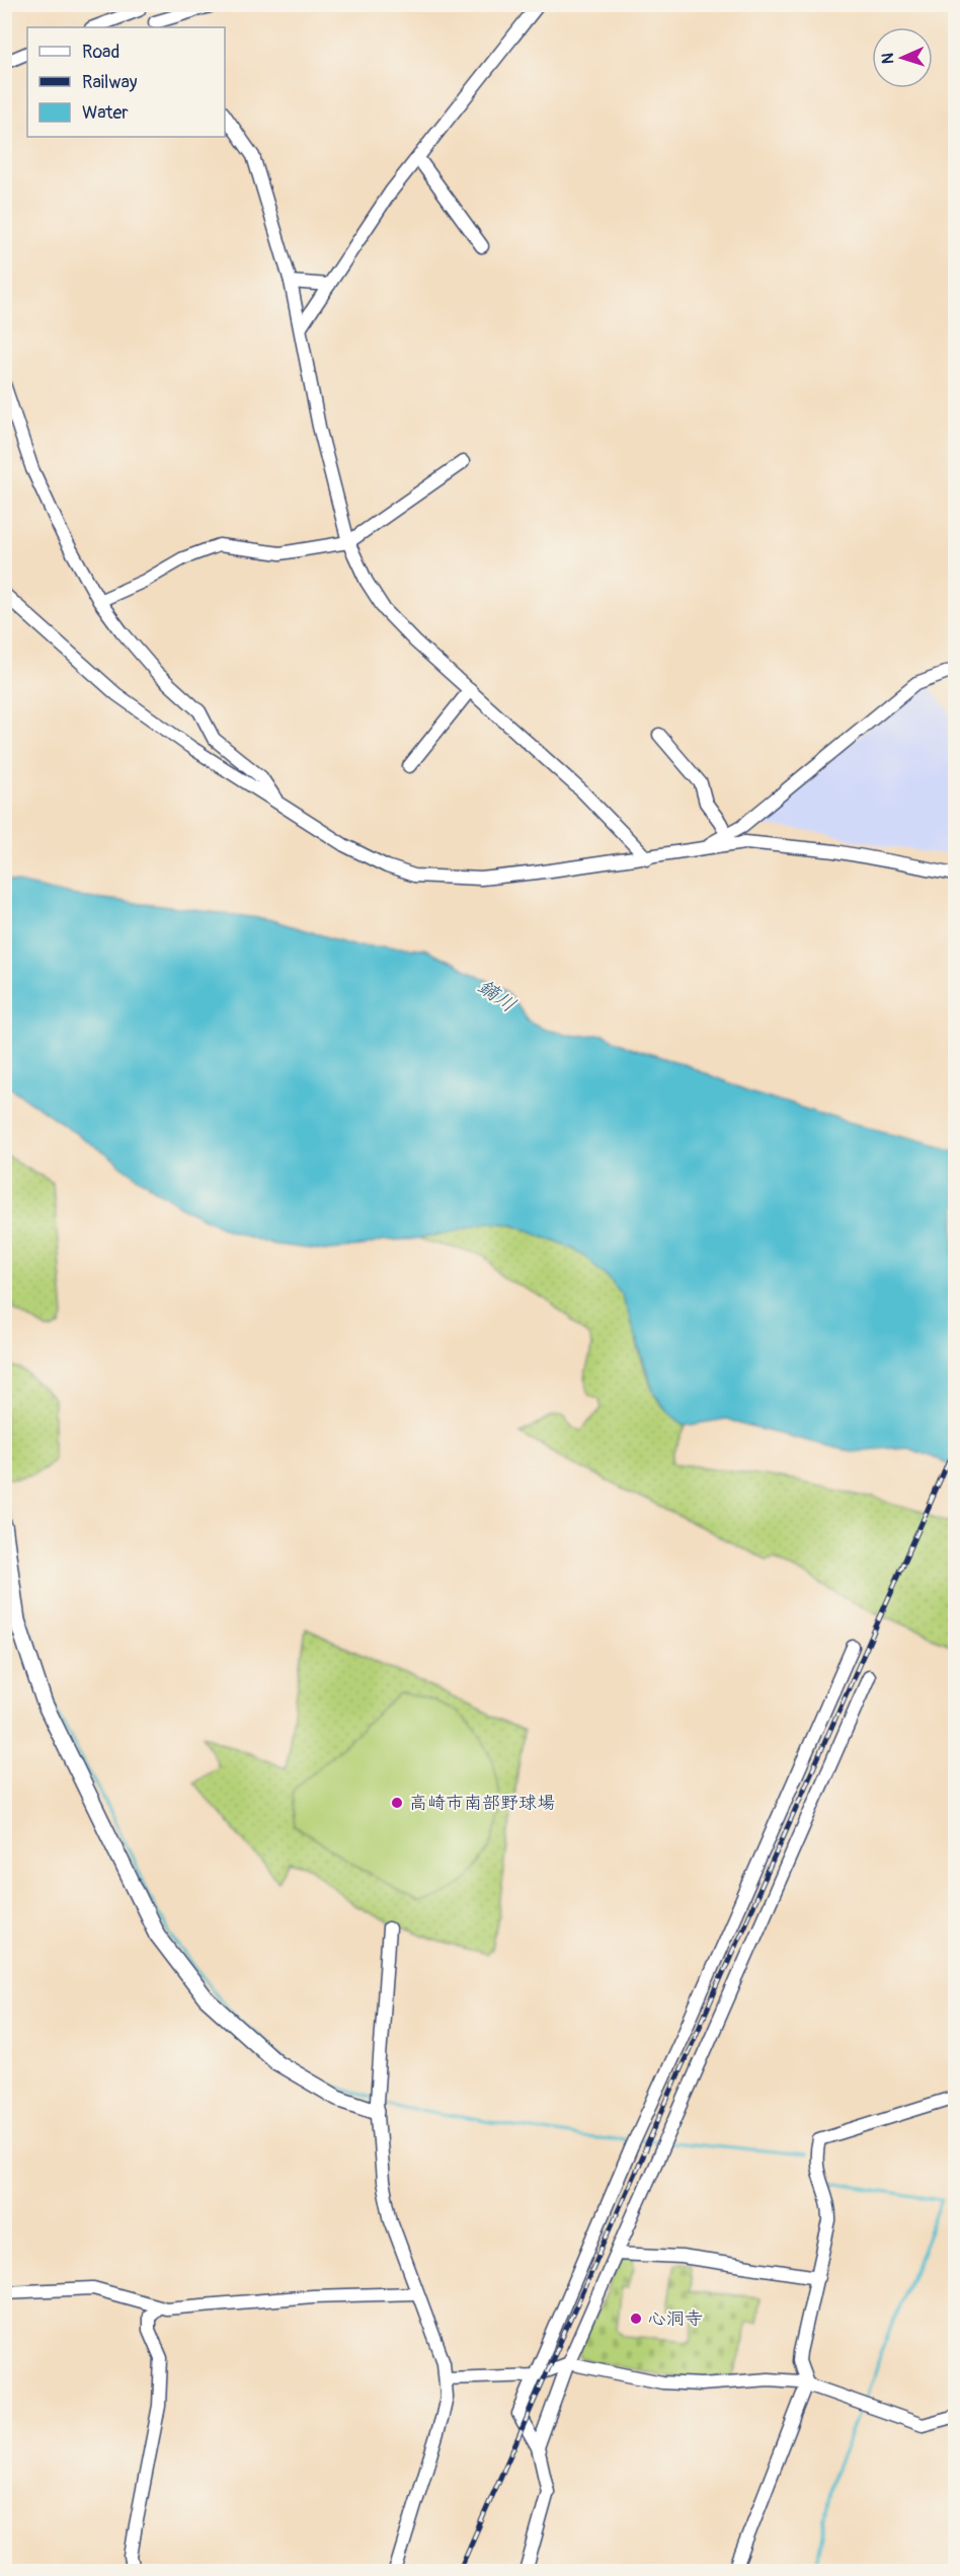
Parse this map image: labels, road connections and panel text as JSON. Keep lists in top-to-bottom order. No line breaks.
{"water":["鏑川"],"places":["高崎市南部野球場","心洞寺"],"legend":["Road","Railway","Water"],"north":"left"}
